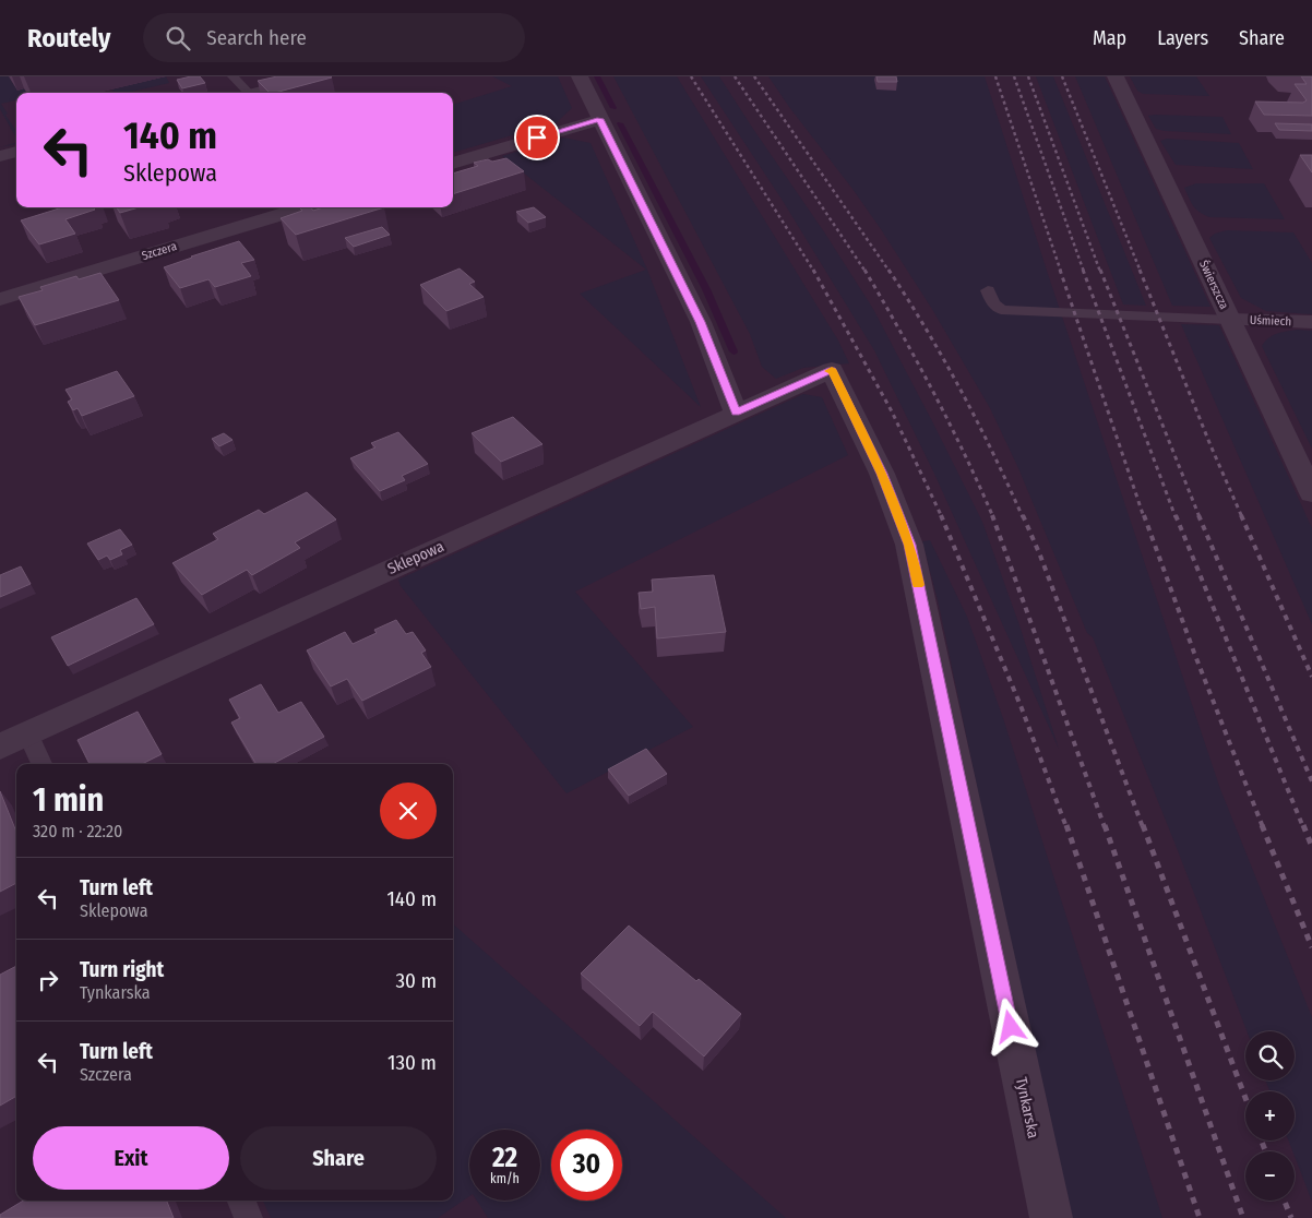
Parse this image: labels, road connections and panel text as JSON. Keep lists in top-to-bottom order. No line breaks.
{"streets":{"street":["Szczera","Świerszcza","Uśmiech","Sklepowa","Tynkarska"]},"crossings":[["Świerszcza","Uśmiech"],["Sklepowa","Tynkarska"]],"page":{"header":"Routely","search":"Search here","nav":["Map","Layers","Share"],"turn":["140 m","Sklepowa"],"heading":["1 min","320 m · 22:20"],"list":[{"name":"Turn left","note":"Sklepowa","value":"140 m"},{"name":"Turn right","note":"Tynkarska","value":"30 m"},{"name":"Turn left","note":"Szczera","value":"130 m"}],"map_buttons":["+","−"],"buttons":["Exit","Share"],"speed":"22 km/h","limit":"30"}}
